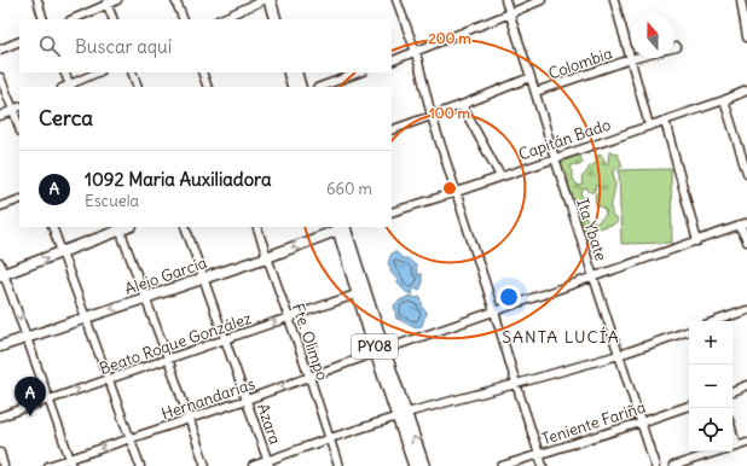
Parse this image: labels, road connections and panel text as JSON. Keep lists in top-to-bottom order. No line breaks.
{"streets":{"highway":["PY08"],"main road":["Alejo García"],"street":["Colombia","Capitán Bado","Ita Ybate","Fte. Olimpo","Beato Roque González","Hernandarias","Teniente Fariña","Azara"]},"crossings":[["Colombia","Ita Ybate"],["Capitán Bado","Ita Ybate"],["Ita Ybate","Hernandarias"],["Ita Ybate","Teniente Fariña"],["Alejo García","Fte. Olimpo"],["Alejo García","PY08"],["Alejo García","Azara"],["Fte. Olimpo","Beato Roque González"],["Fte. Olimpo","Hernandarias"],["Beato Roque González","PY08"],["Beato Roque González","Azara"],["PY08","Hernandarias"],["Hernandarias","Azara"]],"districts":["SANTA LUCÍA"],"north":"top","page":{"search":"Buscar aquí","heading":"Cerca","list":[{"mark":"A","name":"1092 Maria Auxiliadora","note":"Escuela","value":"660 m"}],"map_buttons":["+","−"],"pins":"A"},"rings":["200 m","100 m"]}
